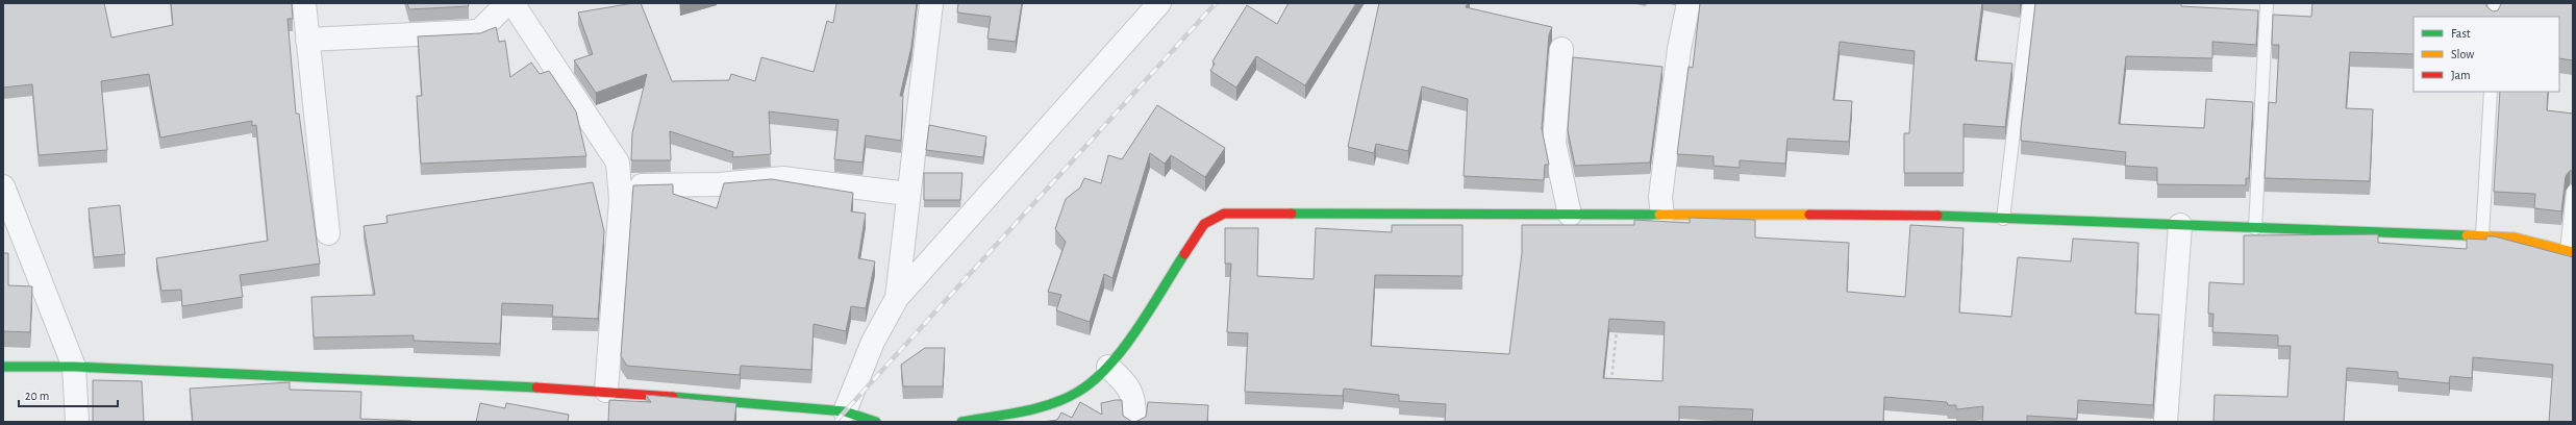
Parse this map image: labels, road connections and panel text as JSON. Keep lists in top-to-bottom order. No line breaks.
{"legend":["Fast","Slow","Jam"],"scale_bar":"20 m"}
